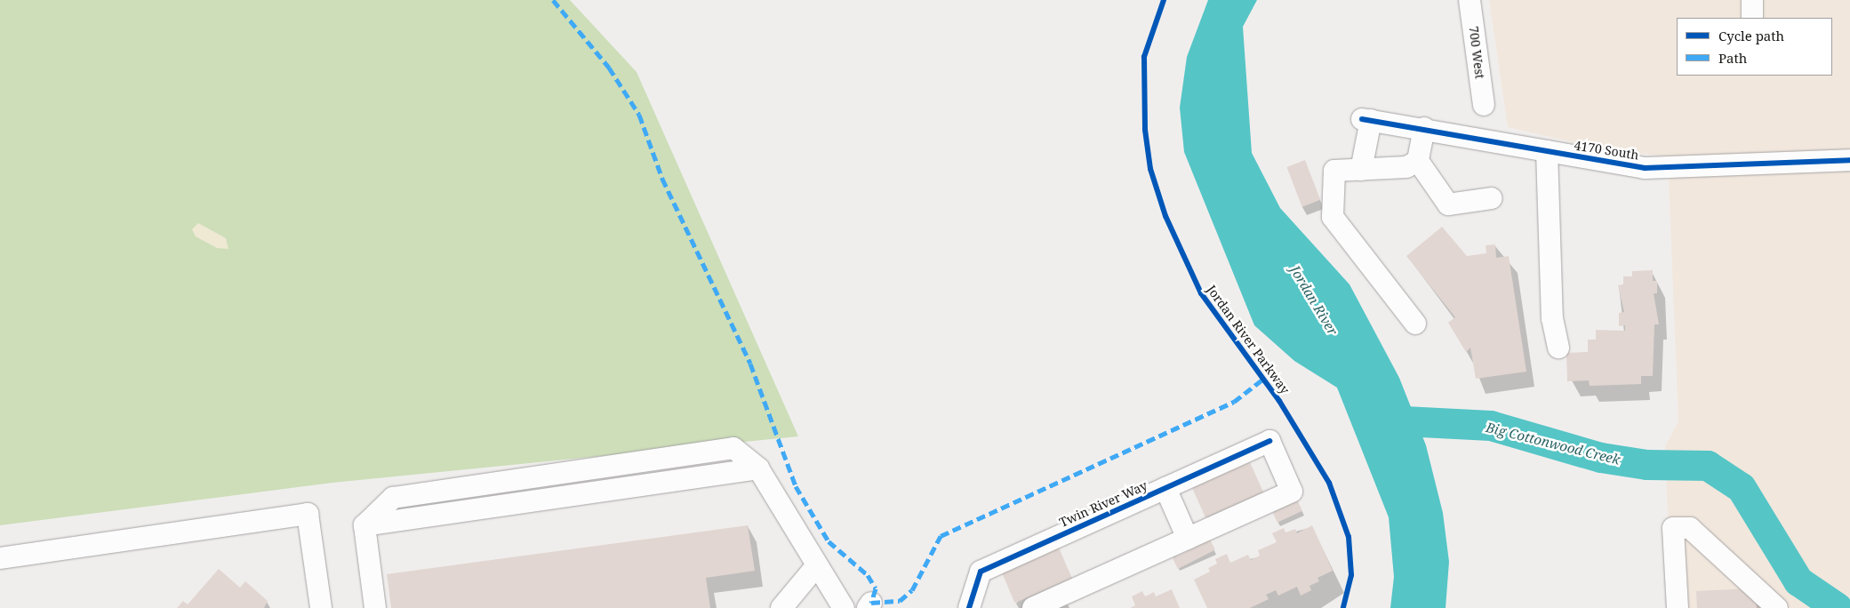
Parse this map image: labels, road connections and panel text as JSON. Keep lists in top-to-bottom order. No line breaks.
{"streets":{"street":["700 West","4170 South","Twin River Way"],"cycle path":["Jordan River Parkway"]},"water":["Jordan River","Big Cottonwood Creek"],"legend":["Cycle path","Path"]}
